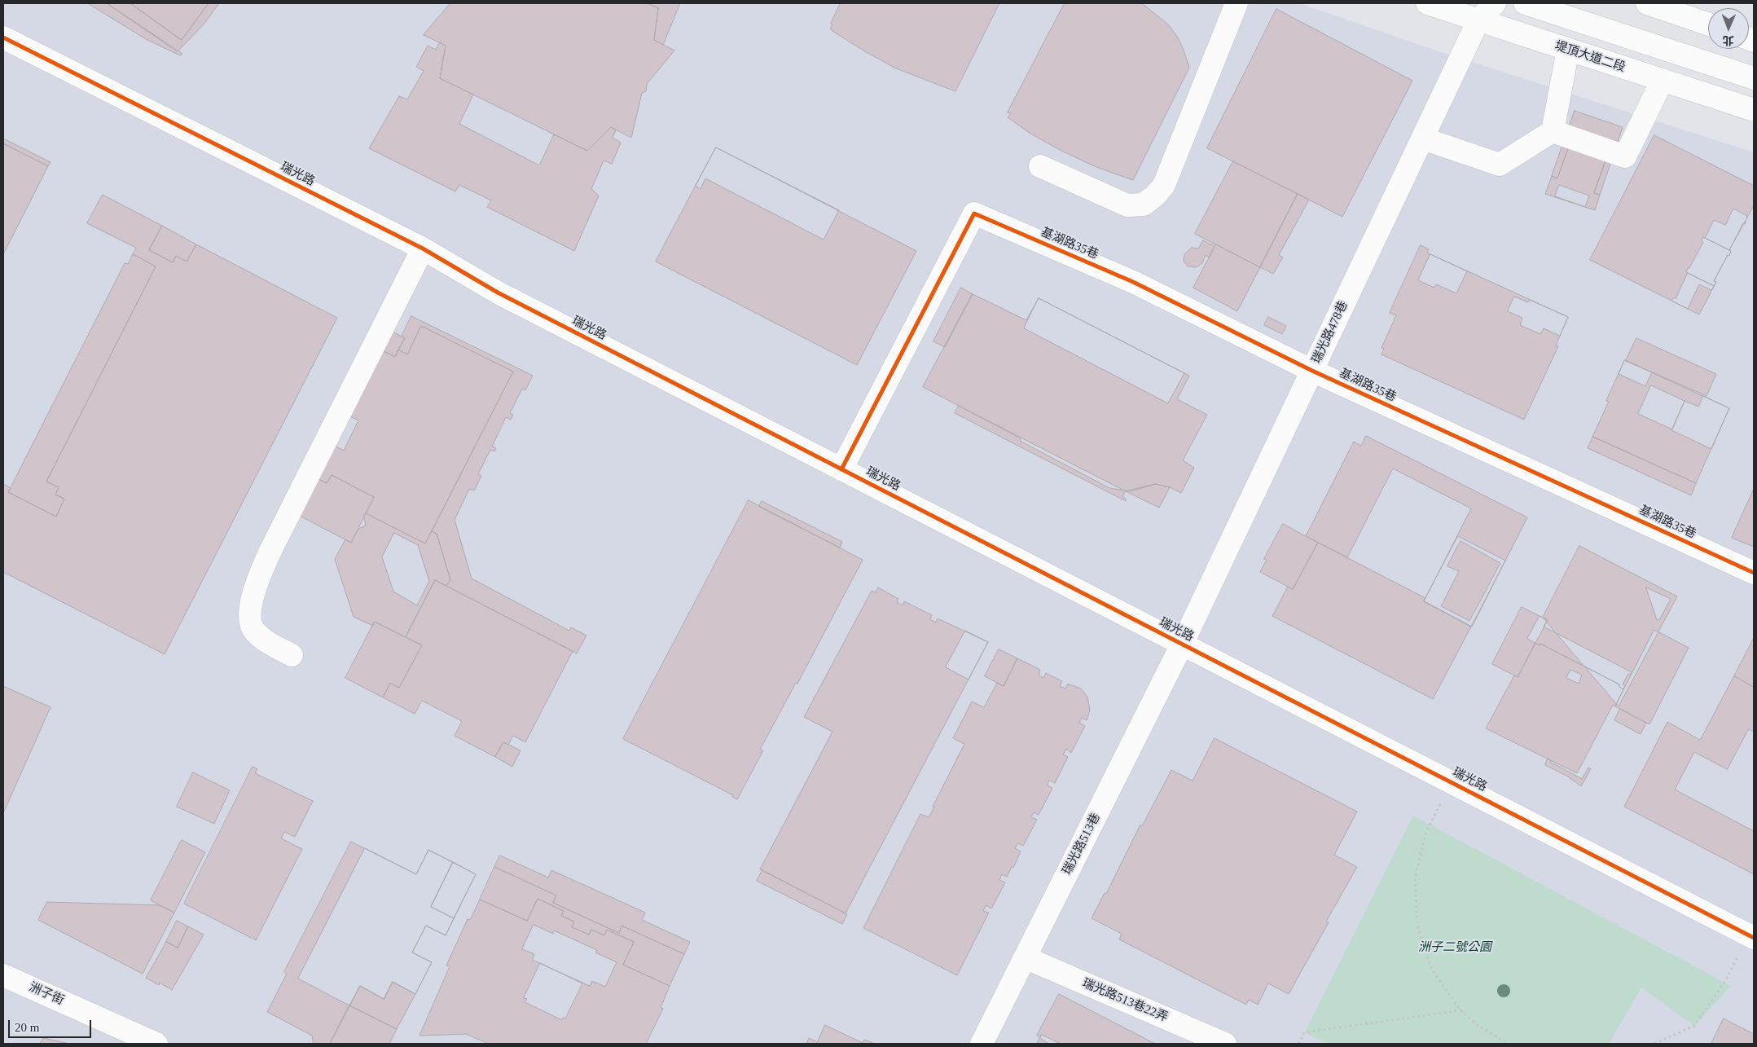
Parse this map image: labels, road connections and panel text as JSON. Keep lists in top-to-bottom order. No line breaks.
{"streets":{"main road":["堤頂大道二段","瑞光路","基湖路35巷","瑞光路478巷","瑞光路513巷","洲子街","瑞光路513巷22弄"]},"crossings":[["堤頂大道二段","瑞光路478巷"],["瑞光路","基湖路35巷"],["瑞光路","瑞光路478巷"],["瑞光路","瑞光路513巷"],["基湖路35巷","瑞光路478巷"],["瑞光路478巷","瑞光路513巷"],["瑞光路513巷","瑞光路513巷22弄"]],"parks":["洲子二號公園"],"scale_bar":"20 m","north":"bottom"}
